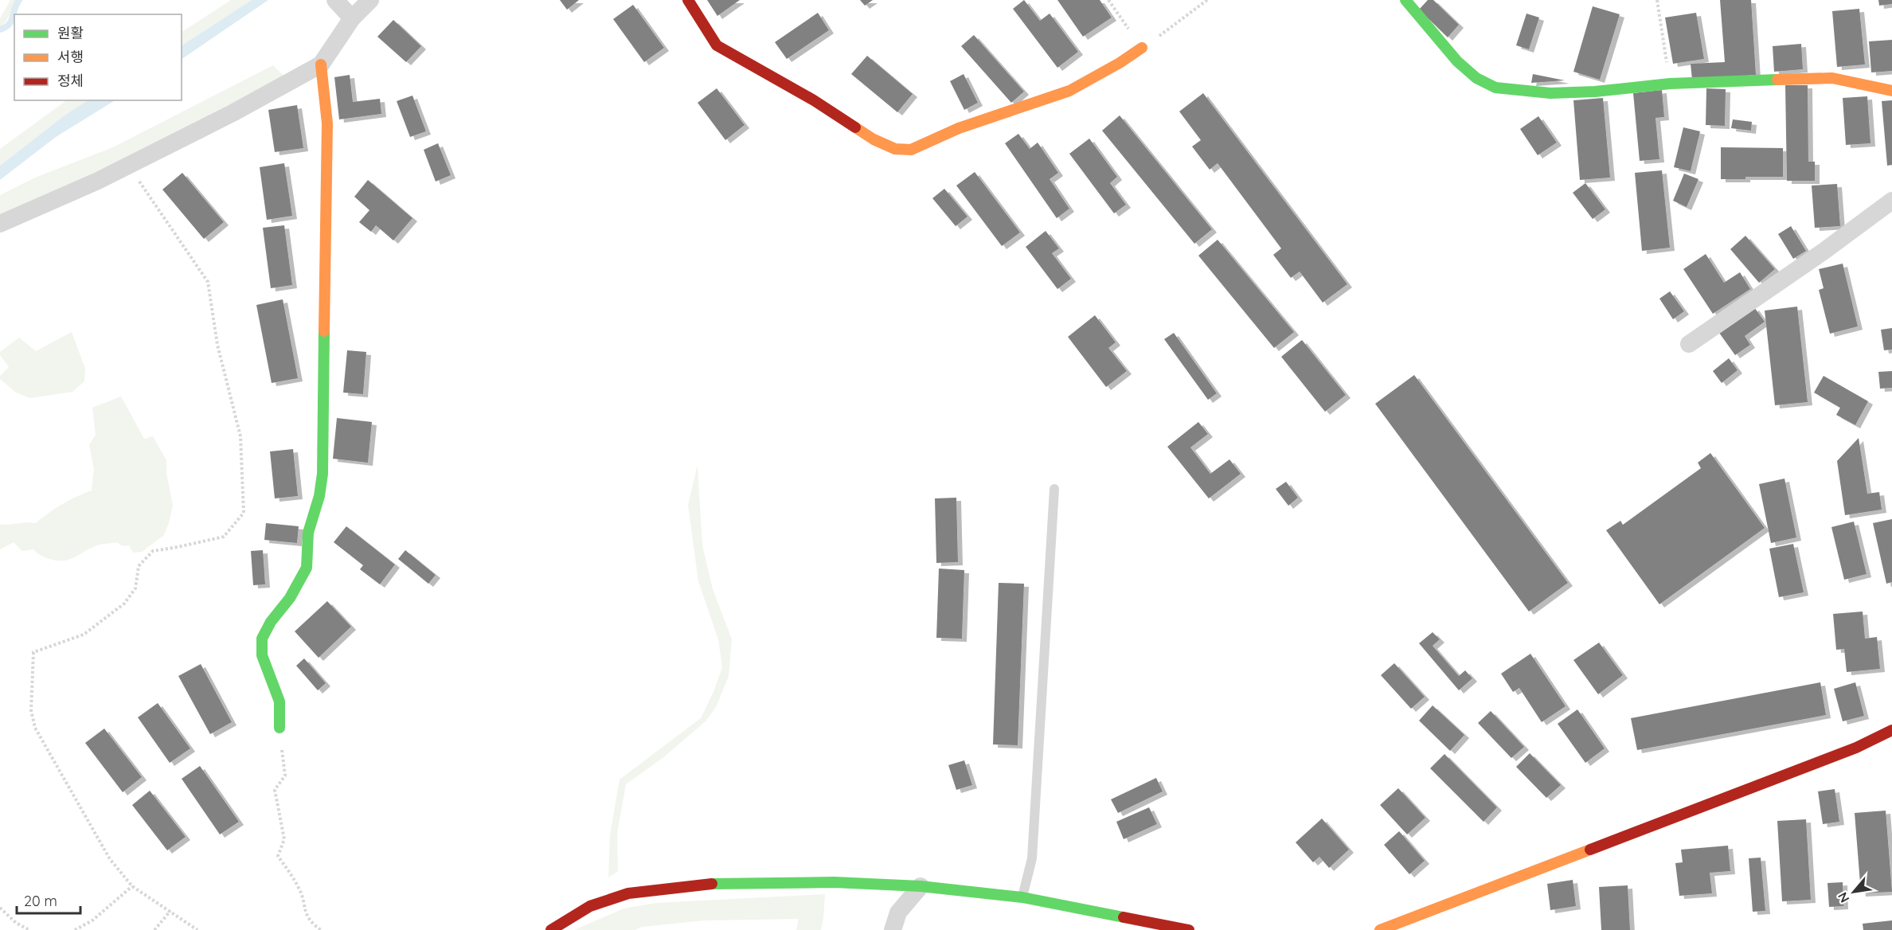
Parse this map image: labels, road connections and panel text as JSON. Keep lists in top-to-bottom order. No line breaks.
{"legend":["원활","서행","정체"],"scale_bar":"20 m","north":"bottom left"}
